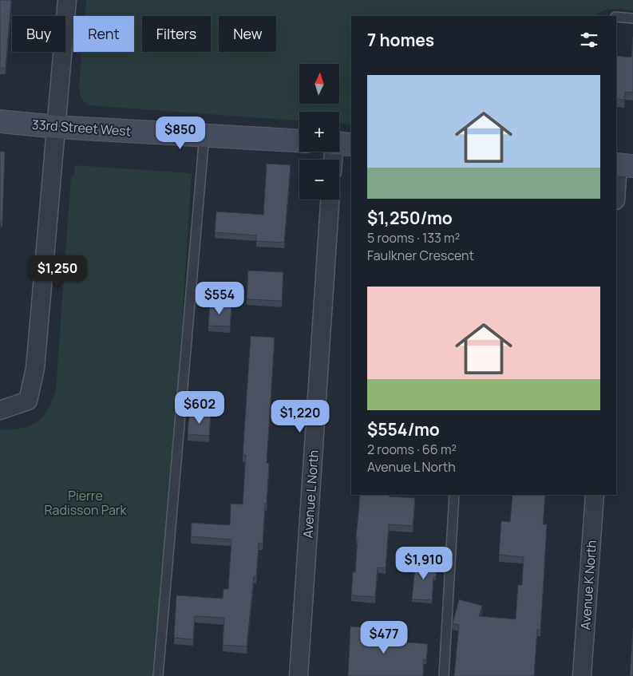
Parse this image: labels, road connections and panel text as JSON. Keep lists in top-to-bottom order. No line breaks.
{"streets":{"main road":["33rd Street West"],"street":["Avenue L North","Avenue K North"]},"parks":["Pierre Radisson Park"],"north":"top","page":{"chip":["Buy","Rent","Filters","New"],"heading":"7 homes","map_buttons":["+","−"],"list":[{"name":"$1,250/mo","note":"5 rooms · 133 m² · Faulkner Crescent"},{"name":"$554/mo","note":"2 rooms · 66 m² · Avenue L North"}],"price":["$850","$1,250","$554","$602","$1,220","$1,910","$477"]}}
